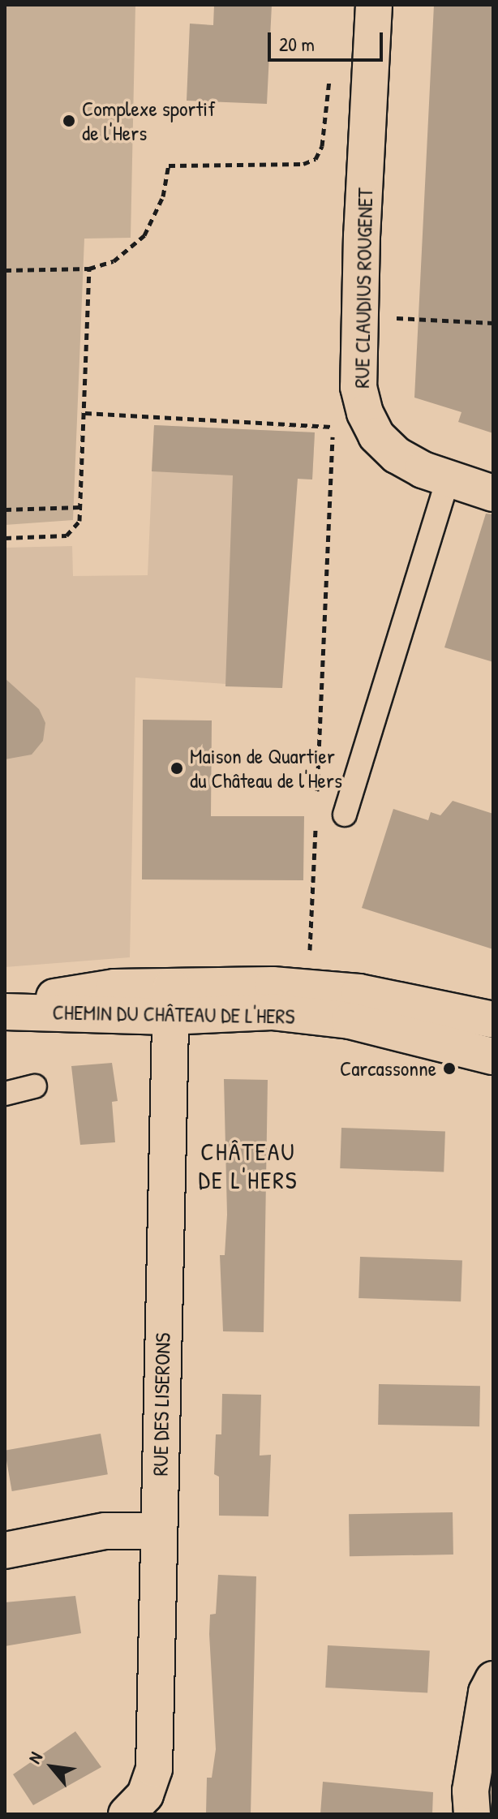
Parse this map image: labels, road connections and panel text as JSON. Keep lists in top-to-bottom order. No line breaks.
{"streets":{"street":["RUE CLAUDIUS ROUGENET","CHEMIN DU CHÂTEAU DE L'HERS","RUE DES LISERONS"]},"crossings":[["CHEMIN DU CHÂTEAU DE L'HERS","RUE DES LISERONS"]],"districts":["CHÂTEAU DE L'HERS"],"places":["Complexe sportif de l'Hers","Maison de Quartier du Château de l'Hers","Carcassonne"],"scale_bar":"20 m","north":"top left"}
